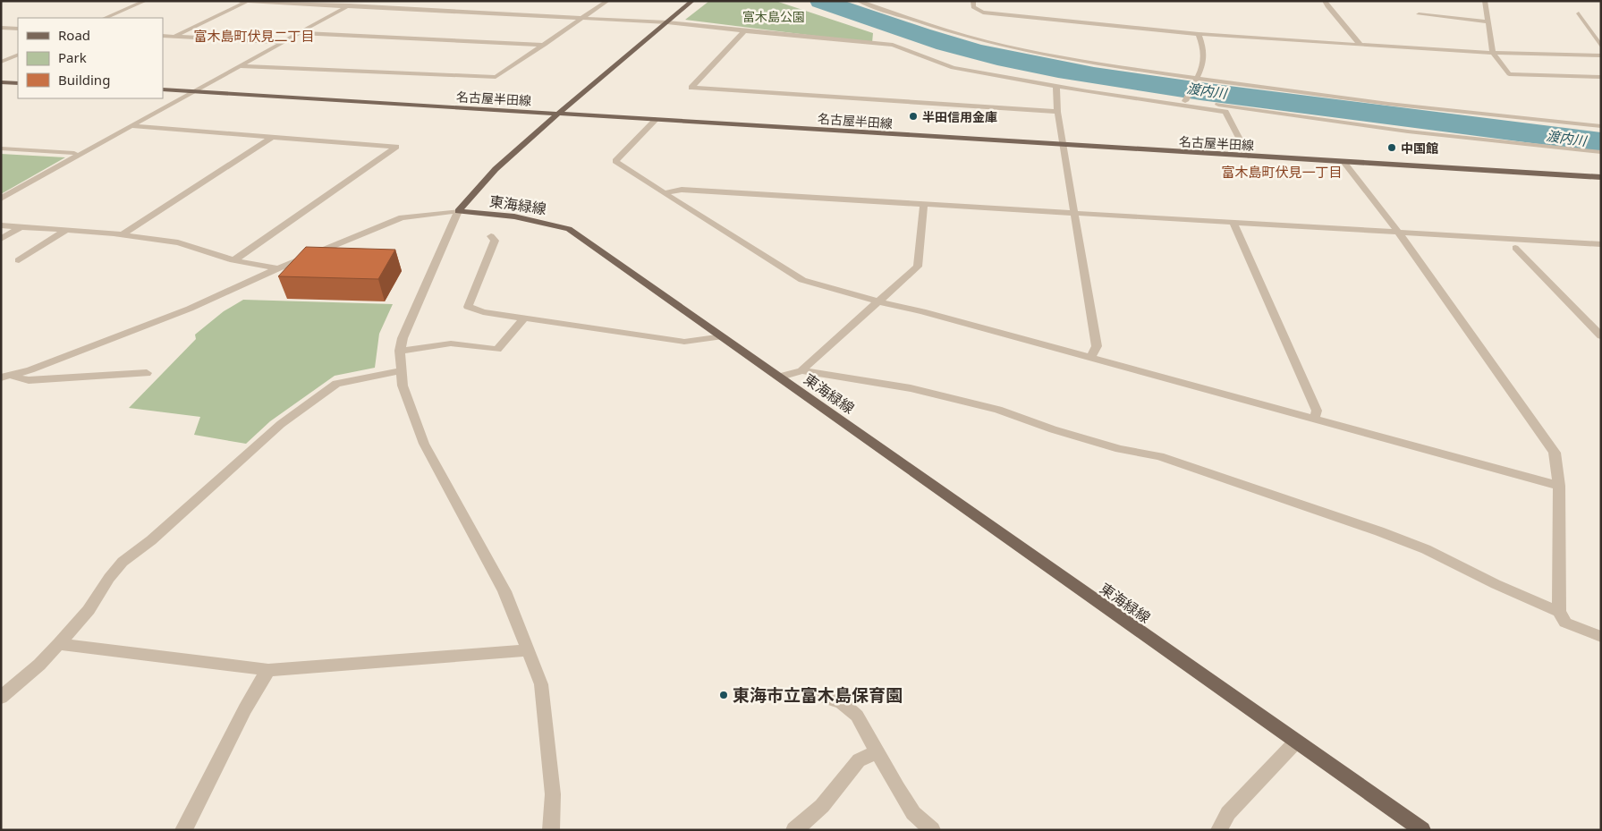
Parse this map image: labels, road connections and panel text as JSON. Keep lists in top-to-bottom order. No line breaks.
{"streets":{"main road":["名古屋半田線","東海緑線"]},"crossings":[["名古屋半田線","東海緑線"]],"districts":["富木島町伏見二丁目","富木島町伏見一丁目"],"water":["渡内川"],"parks":["富木島公園"],"places":["半田信用金庫","中国館","東海市立富木島保育園"],"legend":["Road","Park","Building"]}
